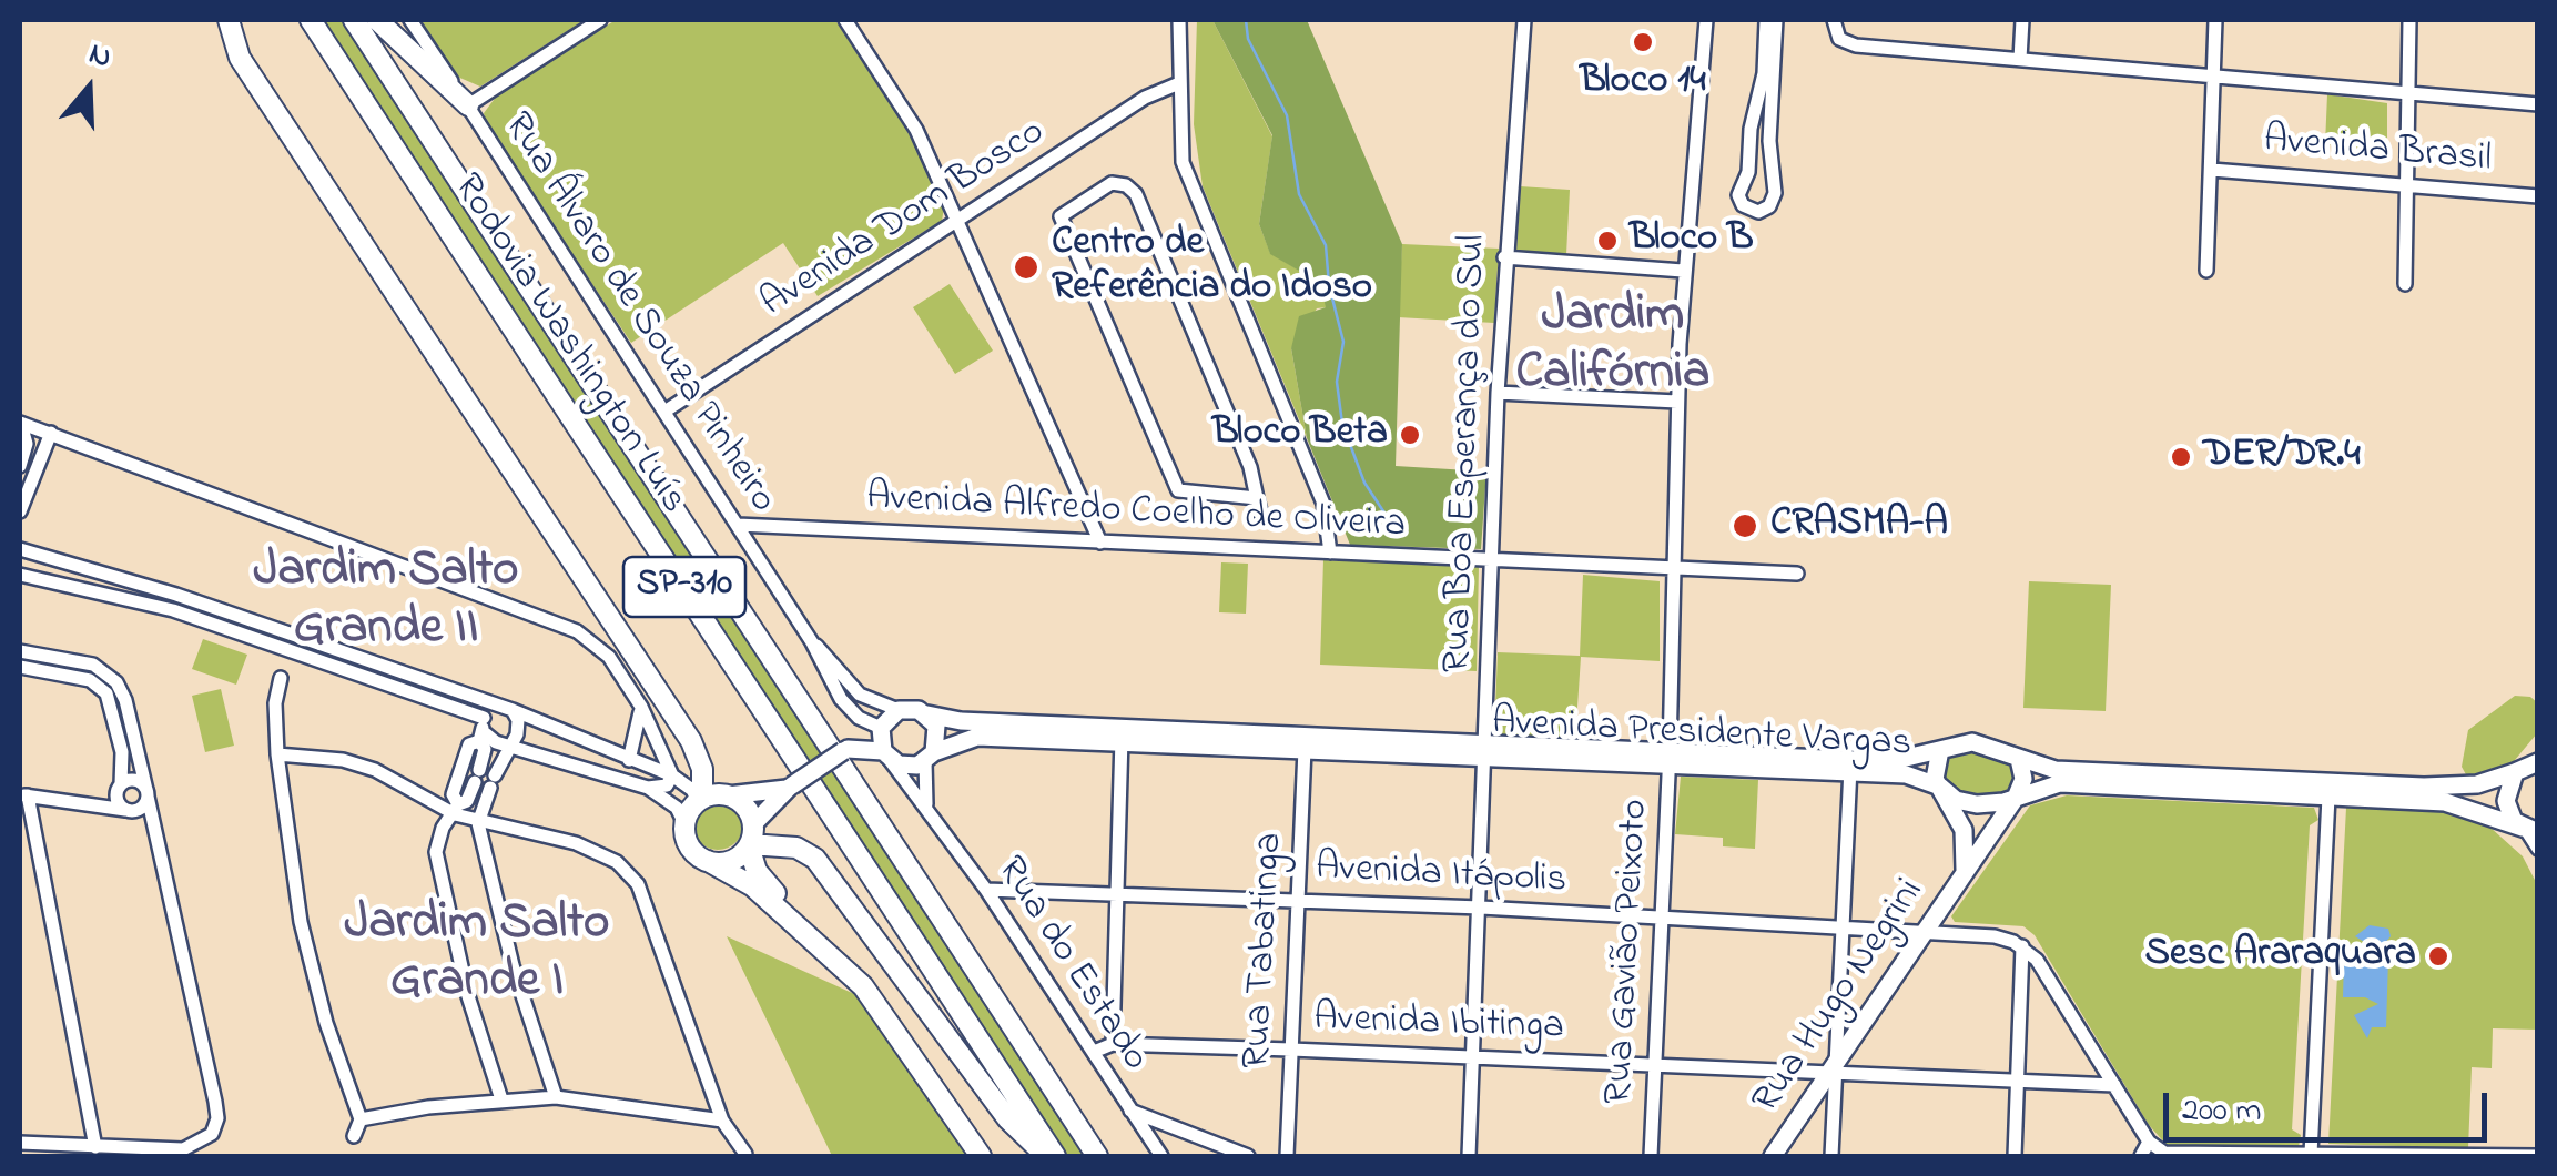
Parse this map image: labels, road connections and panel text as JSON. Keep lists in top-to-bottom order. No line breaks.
{"streets":{"highway":["Rodovia Washington Luís","SP-310"],"main road":["Avenida Presidente Vargas","Rua Hugo Negrini"],"street":["Avenida Brasil","Avenida Dom Bosco","Rua Álvaro de Souza Pinheiro","Rua Boa Esperança do Sul","Avenida Alfredo Coelho de Oliveira","Avenida Itápolis","Rua Tabatinga","Rua Gavião Peixoto","Rua do Estado","Avenida Ibitinga"]},"crossings":[["Avenida Dom Bosco","Rua Álvaro de Souza Pinheiro"],["Rua Álvaro de Souza Pinheiro","Avenida Alfredo Coelho de Oliveira"],["Rua Álvaro de Souza Pinheiro","Avenida Presidente Vargas"],["Rua Álvaro de Souza Pinheiro","Rua do Estado"],["Rua Boa Esperança do Sul","Avenida Alfredo Coelho de Oliveira"],["Rua Boa Esperança do Sul","Avenida Presidente Vargas"],["Rua Boa Esperança do Sul","Avenida Itápolis"],["Rua Boa Esperança do Sul","Avenida Ibitinga"],["Avenida Alfredo Coelho de Oliveira","Rua Gavião Peixoto"],["Avenida Presidente Vargas","Rua Tabatinga"],["Avenida Presidente Vargas","Rua Gavião Peixoto"],["Avenida Presidente Vargas","Rua do Estado"],["Avenida Presidente Vargas","Rua Hugo Negrini"],["Avenida Itápolis","Rua Tabatinga"],["Avenida Itápolis","Rua Gavião Peixoto"],["Avenida Itápolis","Rua do Estado"],["Avenida Itápolis","Rua Hugo Negrini"],["Rua Tabatinga","Avenida Ibitinga"],["Rua Gavião Peixoto","Avenida Ibitinga"],["Rua do Estado","Avenida Ibitinga"],["Rua Hugo Negrini","Avenida Ibitinga"]],"districts":["Jardim Califórnia","Jardim Salto Grande II","Jardim Salto Grande I"],"places":["Bloco 14","Bloco B","Centro de Referência do Idoso","Bloco Beta","DER/DR.4","CRASMA-A","Sesc Araraquara"],"scale_bar":"200 m","north":"top"}
